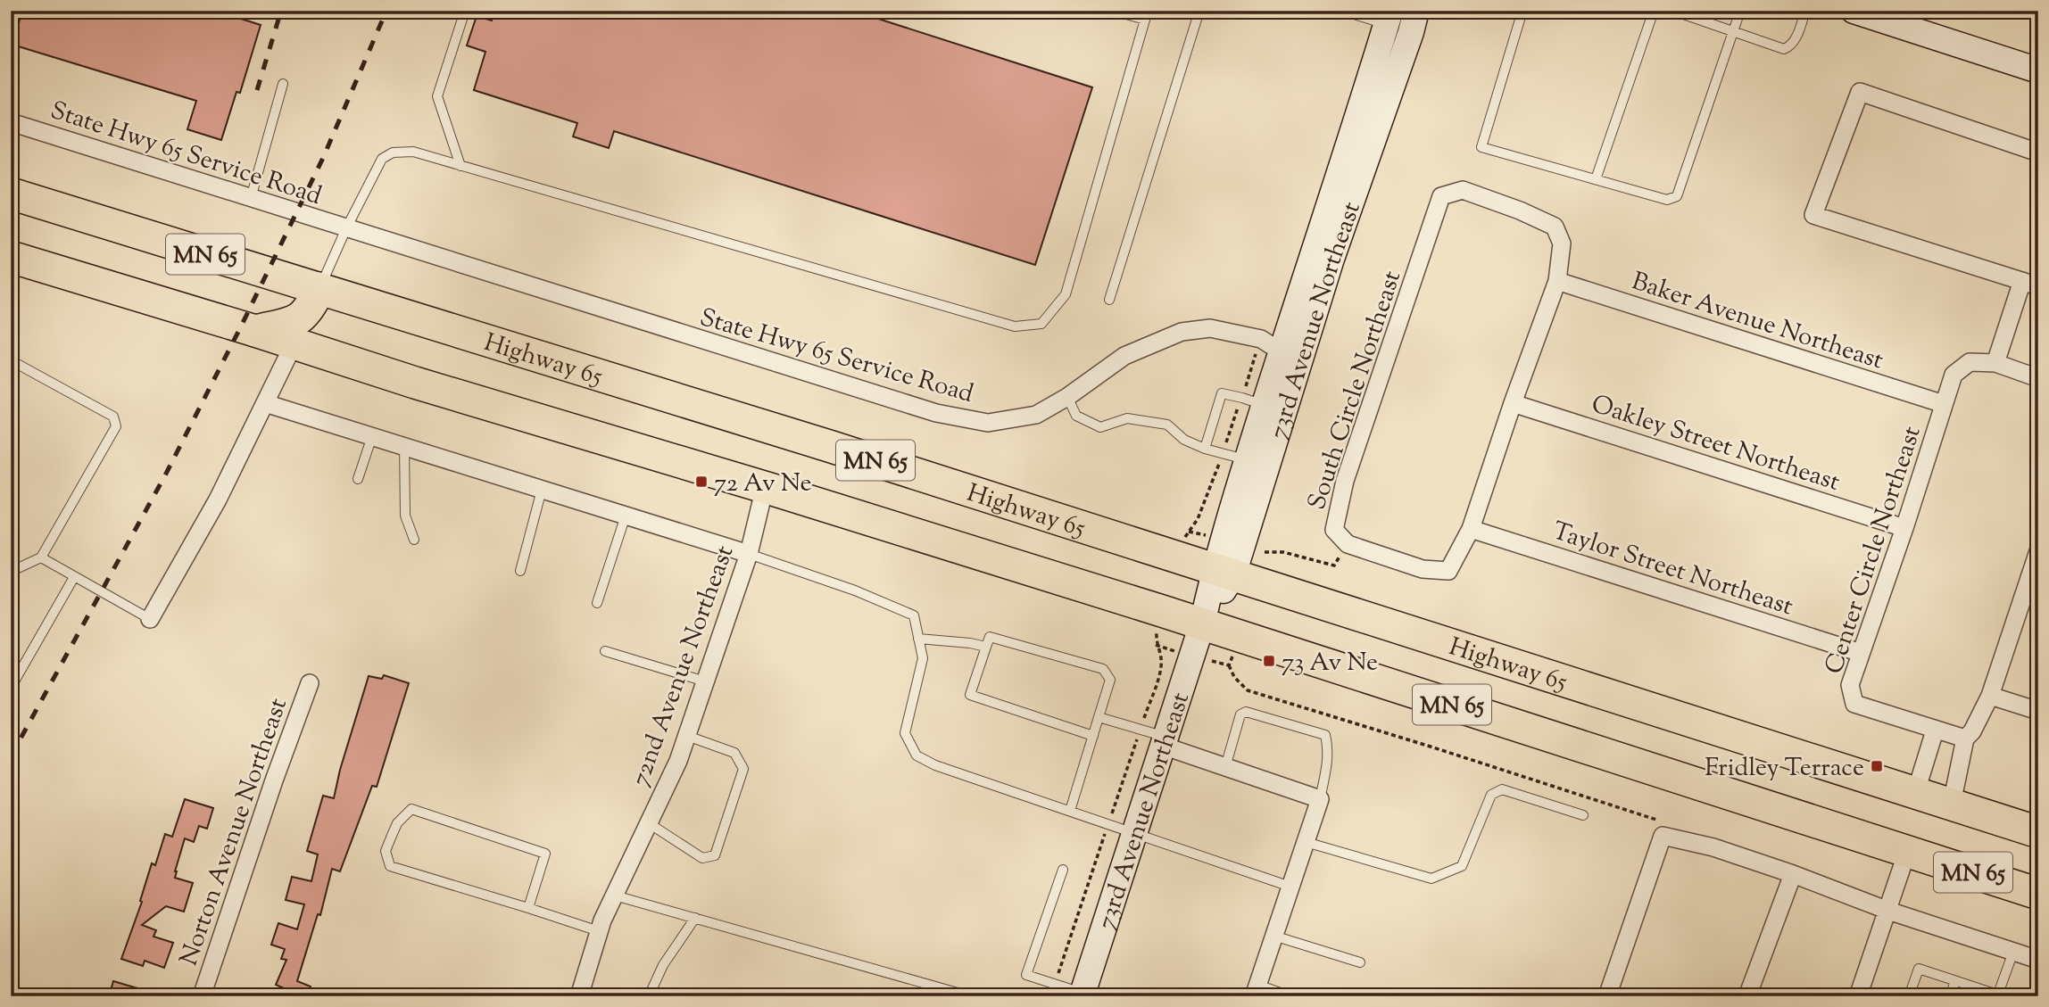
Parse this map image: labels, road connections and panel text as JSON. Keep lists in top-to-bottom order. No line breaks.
{"streets":{"highway":["MN 65","Highway 65"],"street":["State Hwy 65 Service Road","Baker Avenue Northeast","73rd Avenue Northeast","South Circle Northeast","Oakley Street Northeast","Center Circle Northeast","Taylor Street Northeast","72nd Avenue Northeast","Norton Avenue Northeast"]},"crossings":[["State Hwy 65 Service Road","73rd Avenue Northeast"],["State Hwy 65 Service Road","Highway 65"],["MN 65","73rd Avenue Northeast"],["MN 65","72nd Avenue Northeast"],["Baker Avenue Northeast","South Circle Northeast"],["Baker Avenue Northeast","Center Circle Northeast"],["73rd Avenue Northeast","Highway 65"],["South Circle Northeast","Oakley Street Northeast"],["South Circle Northeast","Taylor Street Northeast"],["Oakley Street Northeast","Center Circle Northeast"],["Center Circle Northeast","Taylor Street Northeast"]],"places":{"transit":["72 Av Ne","73 Av Ne","Fridley Terrace"]}}
